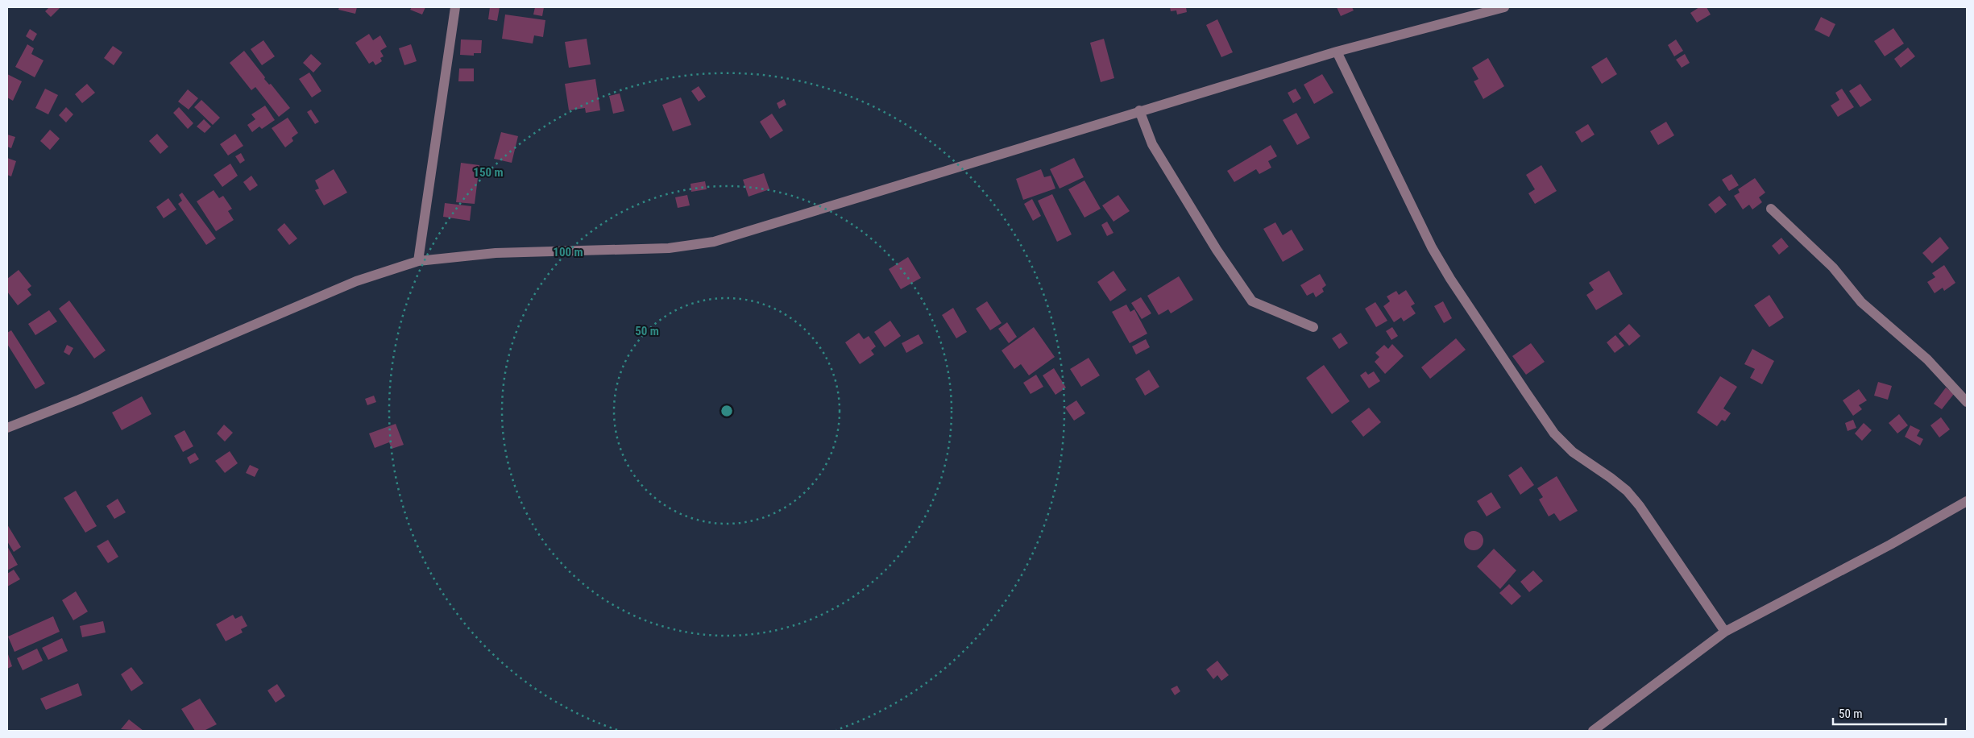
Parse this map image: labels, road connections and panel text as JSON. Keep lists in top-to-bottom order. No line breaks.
{"scale_bar":"50 m","rings":["150 m","100 m","50 m"]}
